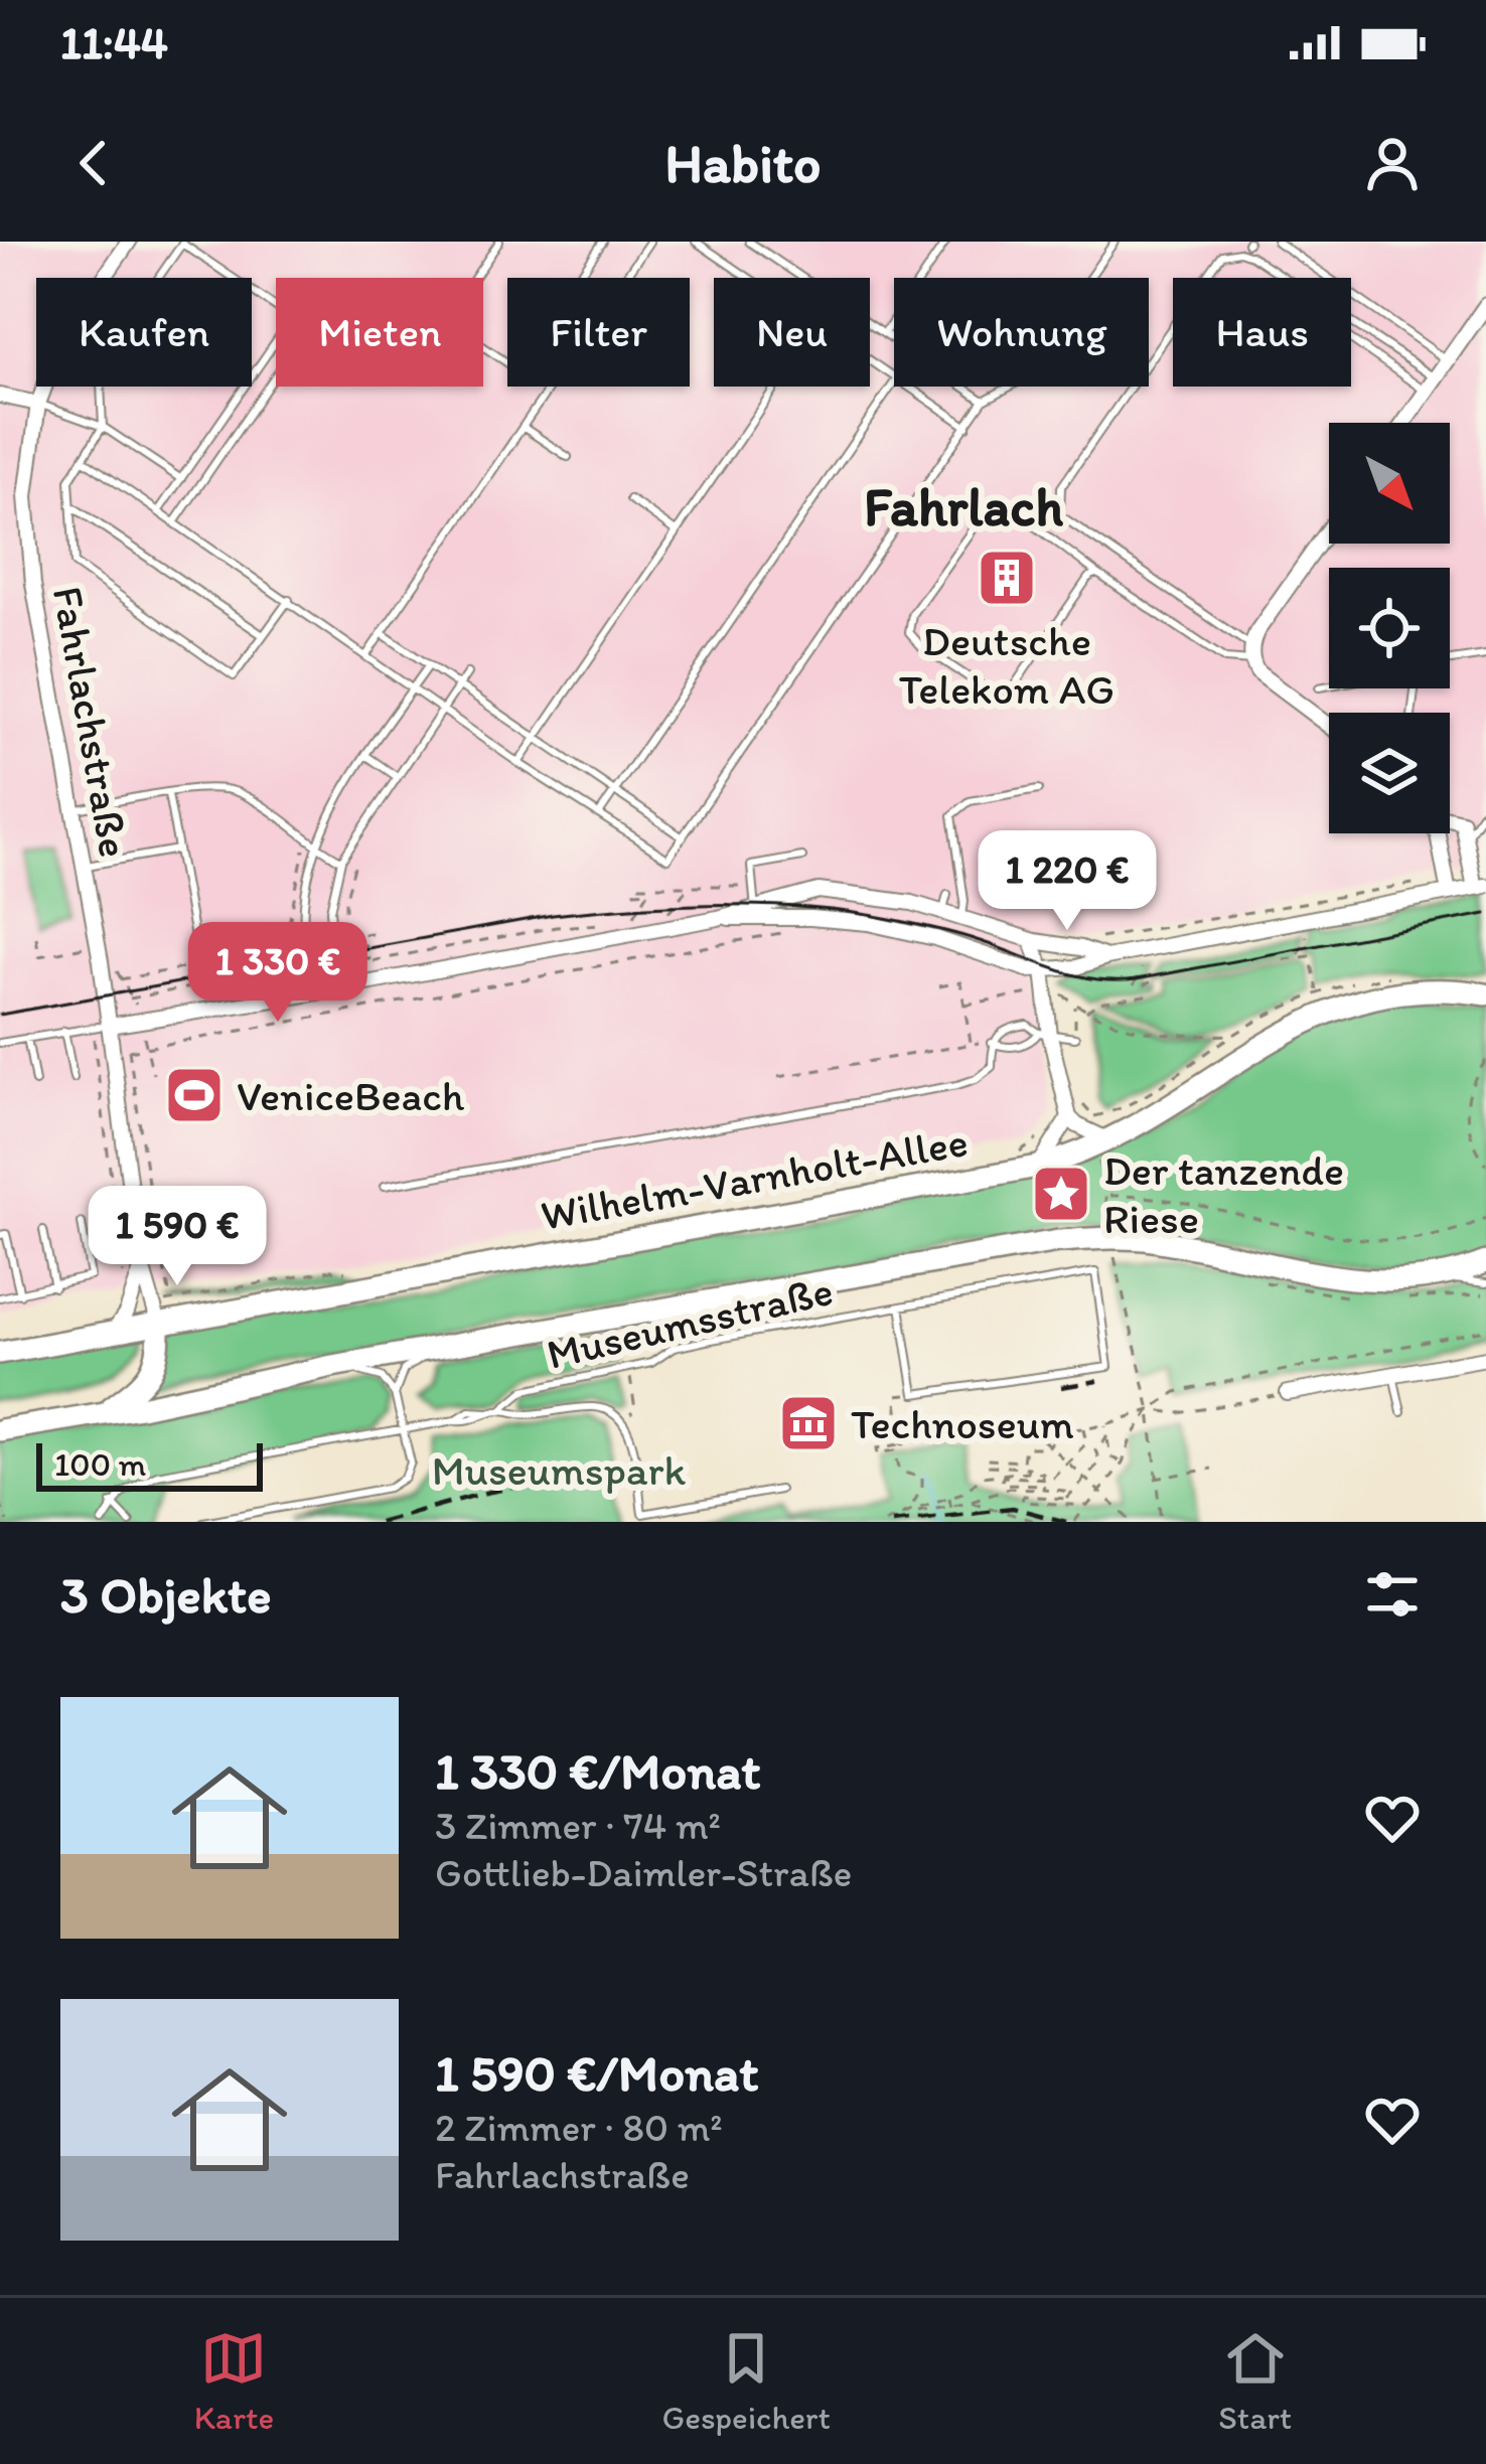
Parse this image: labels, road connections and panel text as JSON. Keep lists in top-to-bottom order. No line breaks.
{"streets":{"main road":["Wilhelm-Varnholt-Allee"],"street":["Fahrlachstraße"],"lane":["Museumsstraße"]},"crossings":[["Fahrlachstraße","Wilhelm-Varnholt-Allee"]],"districts":["Fahrlach"],"parks":["Museumspark"],"places":{"building":["Deutsche Telekom AG"],"sports":["VeniceBeach"],"place":["Der tanzende Riese"],"museum":["Technoseum"]},"scale_bar":"100 m","north":"bottom right","page":{"status":"11:44","header":"Habito","chip":["Kaufen","Mieten","Filter","Neu","Wohnung","Haus"],"price":["1 220 €","1 330 €","1 590 €"],"scale":"100 m","heading":"3 Objekte","list":[{"name":"1 330 €/Monat","note":"3 Zimmer · 74 m² · Gottlieb-Daimler-Straße"},{"name":"1 590 €/Monat","note":"2 Zimmer · 80 m² · Fahrlachstraße"}],"tabs":["Karte","Gespeichert","Start"]}}
